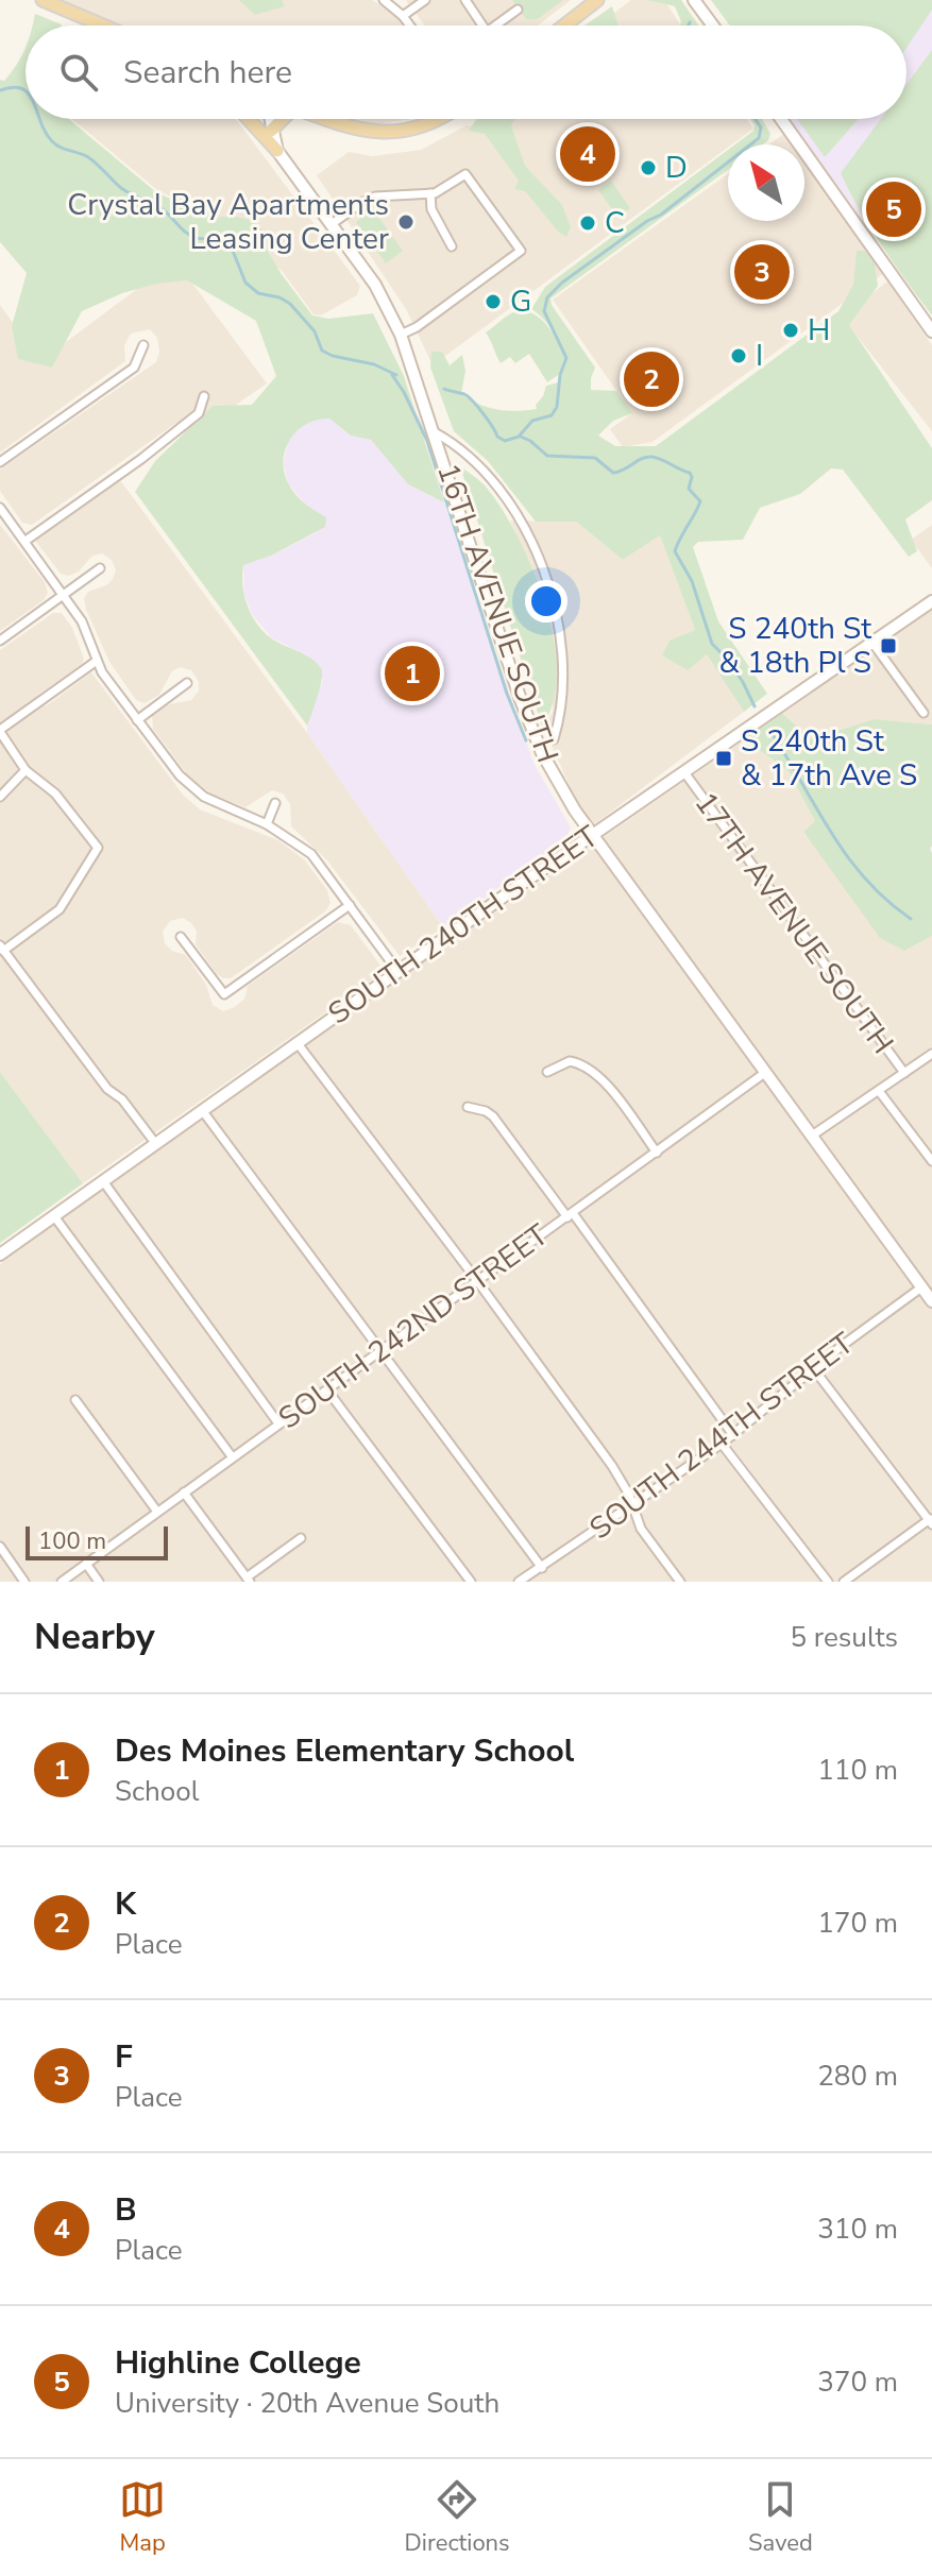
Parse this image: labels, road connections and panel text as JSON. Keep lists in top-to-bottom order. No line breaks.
{"streets":{"main road":["16TH AVENUE SOUTH","SOUTH 240TH STREET"],"street":["17TH AVENUE SOUTH","SOUTH 242ND STREET","SOUTH 244TH STREET"]},"crossings":[["16TH AVENUE SOUTH","SOUTH 240TH STREET"],["16TH AVENUE SOUTH","SOUTH 242ND STREET"],["16TH AVENUE SOUTH","SOUTH 244TH STREET"],["17TH AVENUE SOUTH","SOUTH 240TH STREET"]],"places":{"other":["D","Crystal Bay Apartments Leasing Center","C","G","H","I"],"transit":["S 240th St & 18th Pl S","S 240th St & 17th Ave S"]},"scale_bar":"100 m","north":"top left","page":{"search":"Search here","pins":["4","5","3","2","1"],"scale":"100 m","heading":["Nearby","5 results"],"list":[{"mark":"1","name":"Des Moines Elementary School","note":"School","value":"110 m"},{"mark":"2","name":"K","note":"Place","value":"170 m"},{"mark":"3","name":"F","note":"Place","value":"280 m"},{"mark":"4","name":"B","note":"Place","value":"310 m"},{"mark":"5","name":"Highline College","note":"University · 20th Avenue South","value":"370 m"}],"nav":["Map","Directions","Saved"]}}
